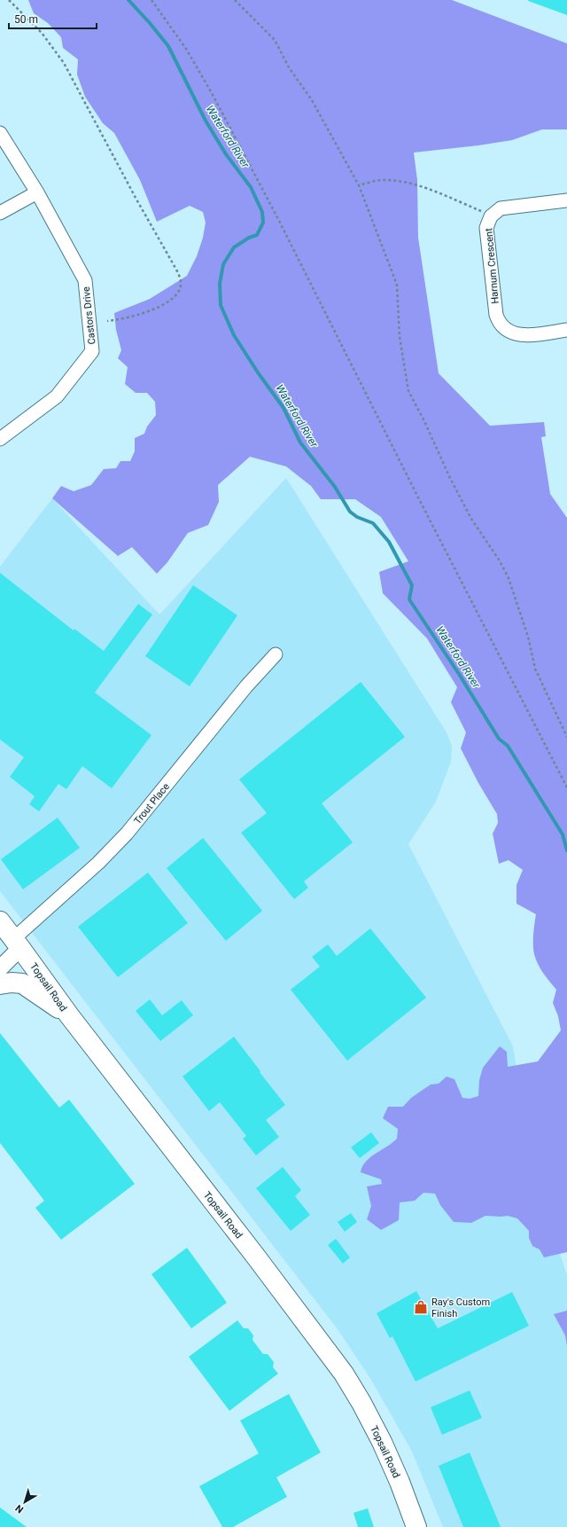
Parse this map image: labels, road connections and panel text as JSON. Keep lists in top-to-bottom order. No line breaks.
{"streets":{"main road":["Topsail Road"],"street":["Harnum Crescent","Castors Drive","Trout Place"]},"crossings":[["Trout Place","Topsail Road"]],"water":["Waterford River"],"places":{"shop":["Ray's Custom Finish"]},"scale_bar":"50 m","north":"bottom left"}
